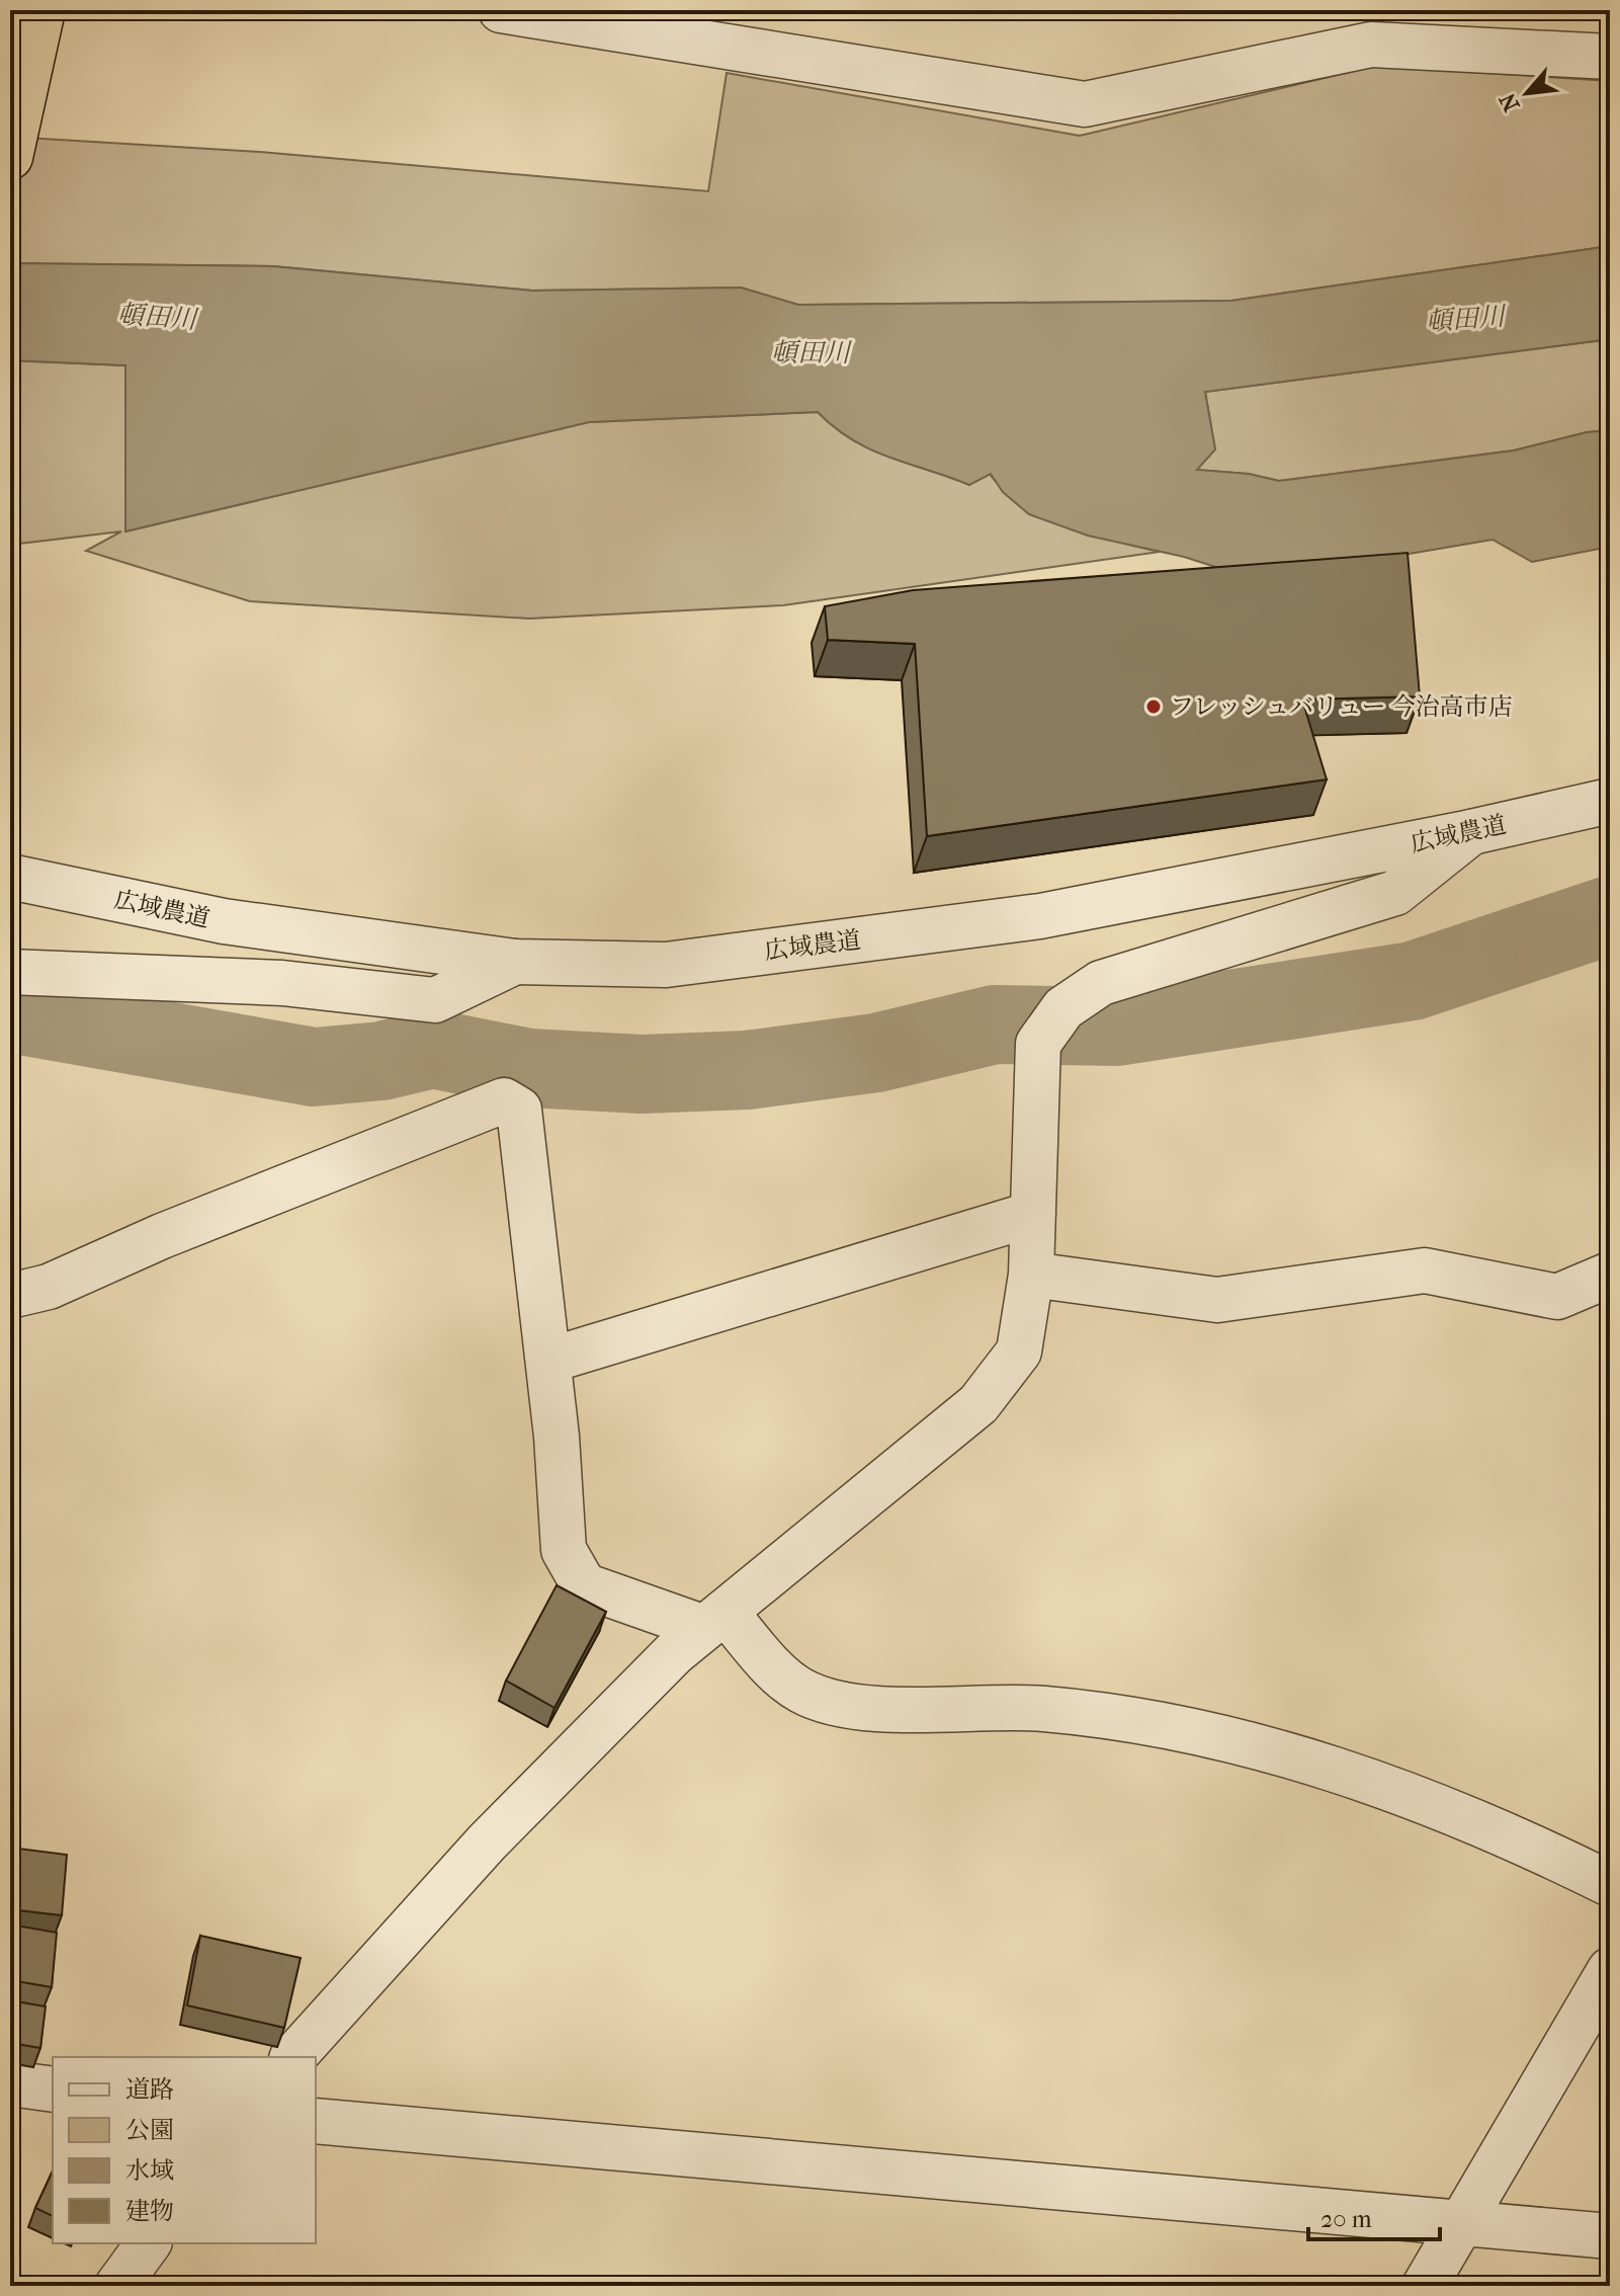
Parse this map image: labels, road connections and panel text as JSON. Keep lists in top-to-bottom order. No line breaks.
{"streets":{"street":["広域農道"]},"water":["頓田川"],"places":["フレッシュバリュー 今治高市店"],"legend":["道路","公園","水域","建物"],"scale_bar":"20 m","north":"bottom left"}
